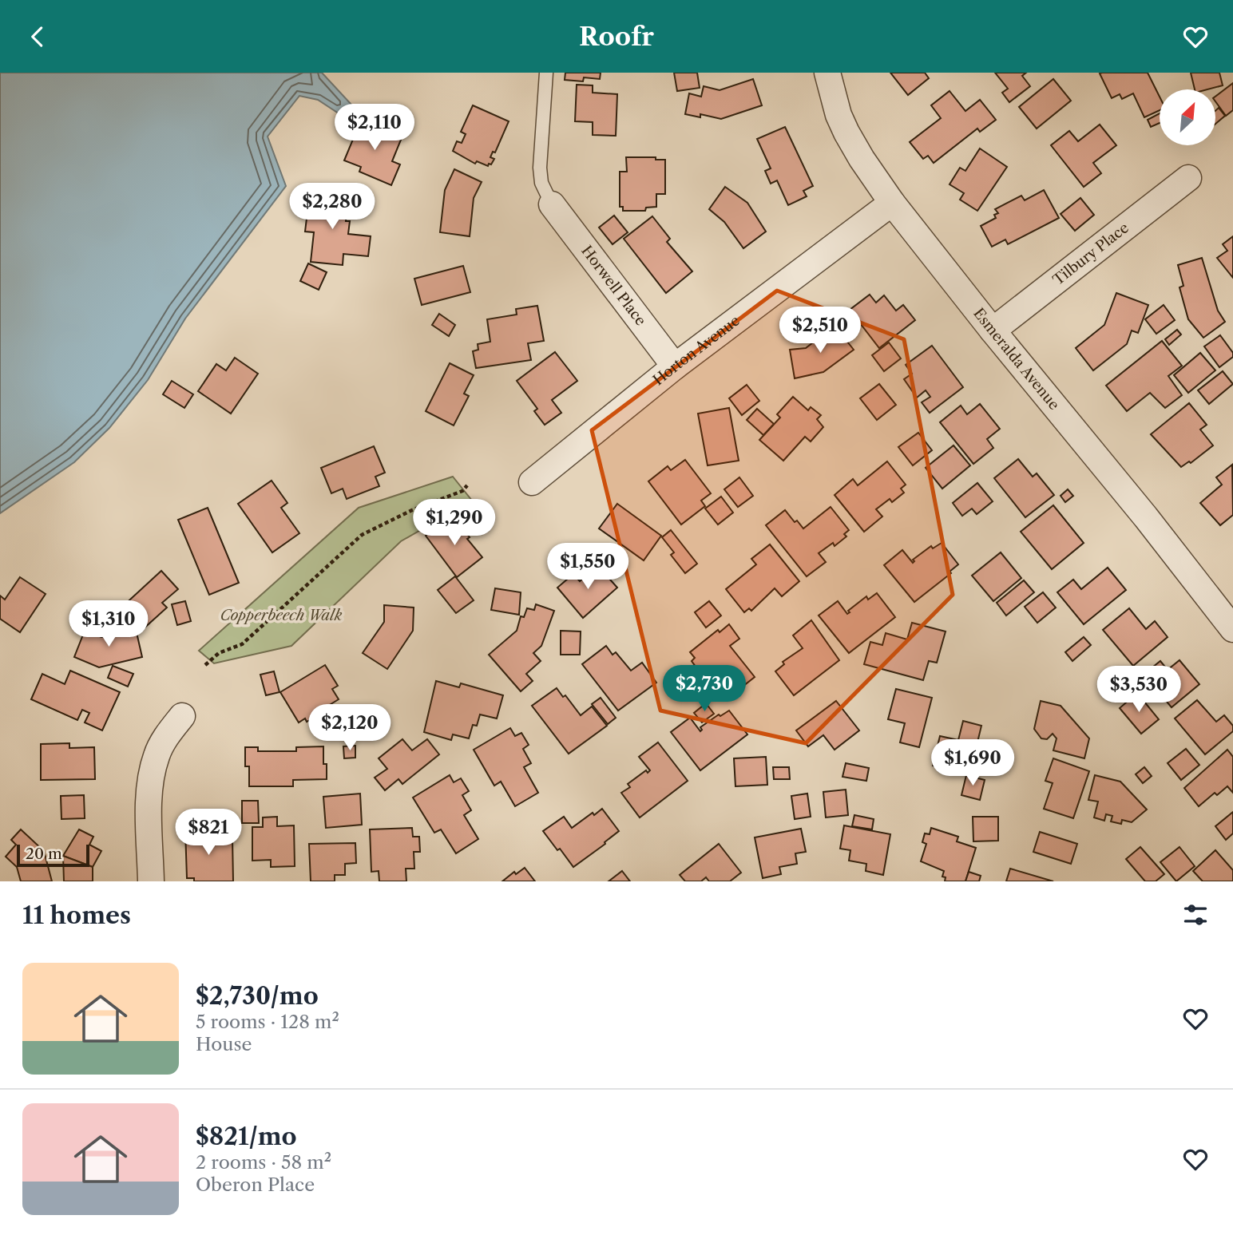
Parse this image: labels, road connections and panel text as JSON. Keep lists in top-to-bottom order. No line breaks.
{"streets":{"street":["Tilbury Place","Horwell Place","Horton Avenue","Esmeralda Avenue"]},"crossings":[["Tilbury Place","Esmeralda Avenue"],["Horwell Place","Horton Avenue"],["Horton Avenue","Esmeralda Avenue"]],"parks":["Copperbeech Walk"],"scale_bar":"20 m","north":"top right","page":{"header":"Roofr","price":["$2,110","$2,280","$2,510","$1,290","$1,550","$1,310","$2,730","$3,530","$2,120","$1,690","$821"],"scale":"20 m","heading":"11 homes","list":[{"name":"$2,730/mo","note":"5 rooms · 128 m² · House"},{"name":"$821/mo","note":"2 rooms · 58 m² · Oberon Place"}]}}
